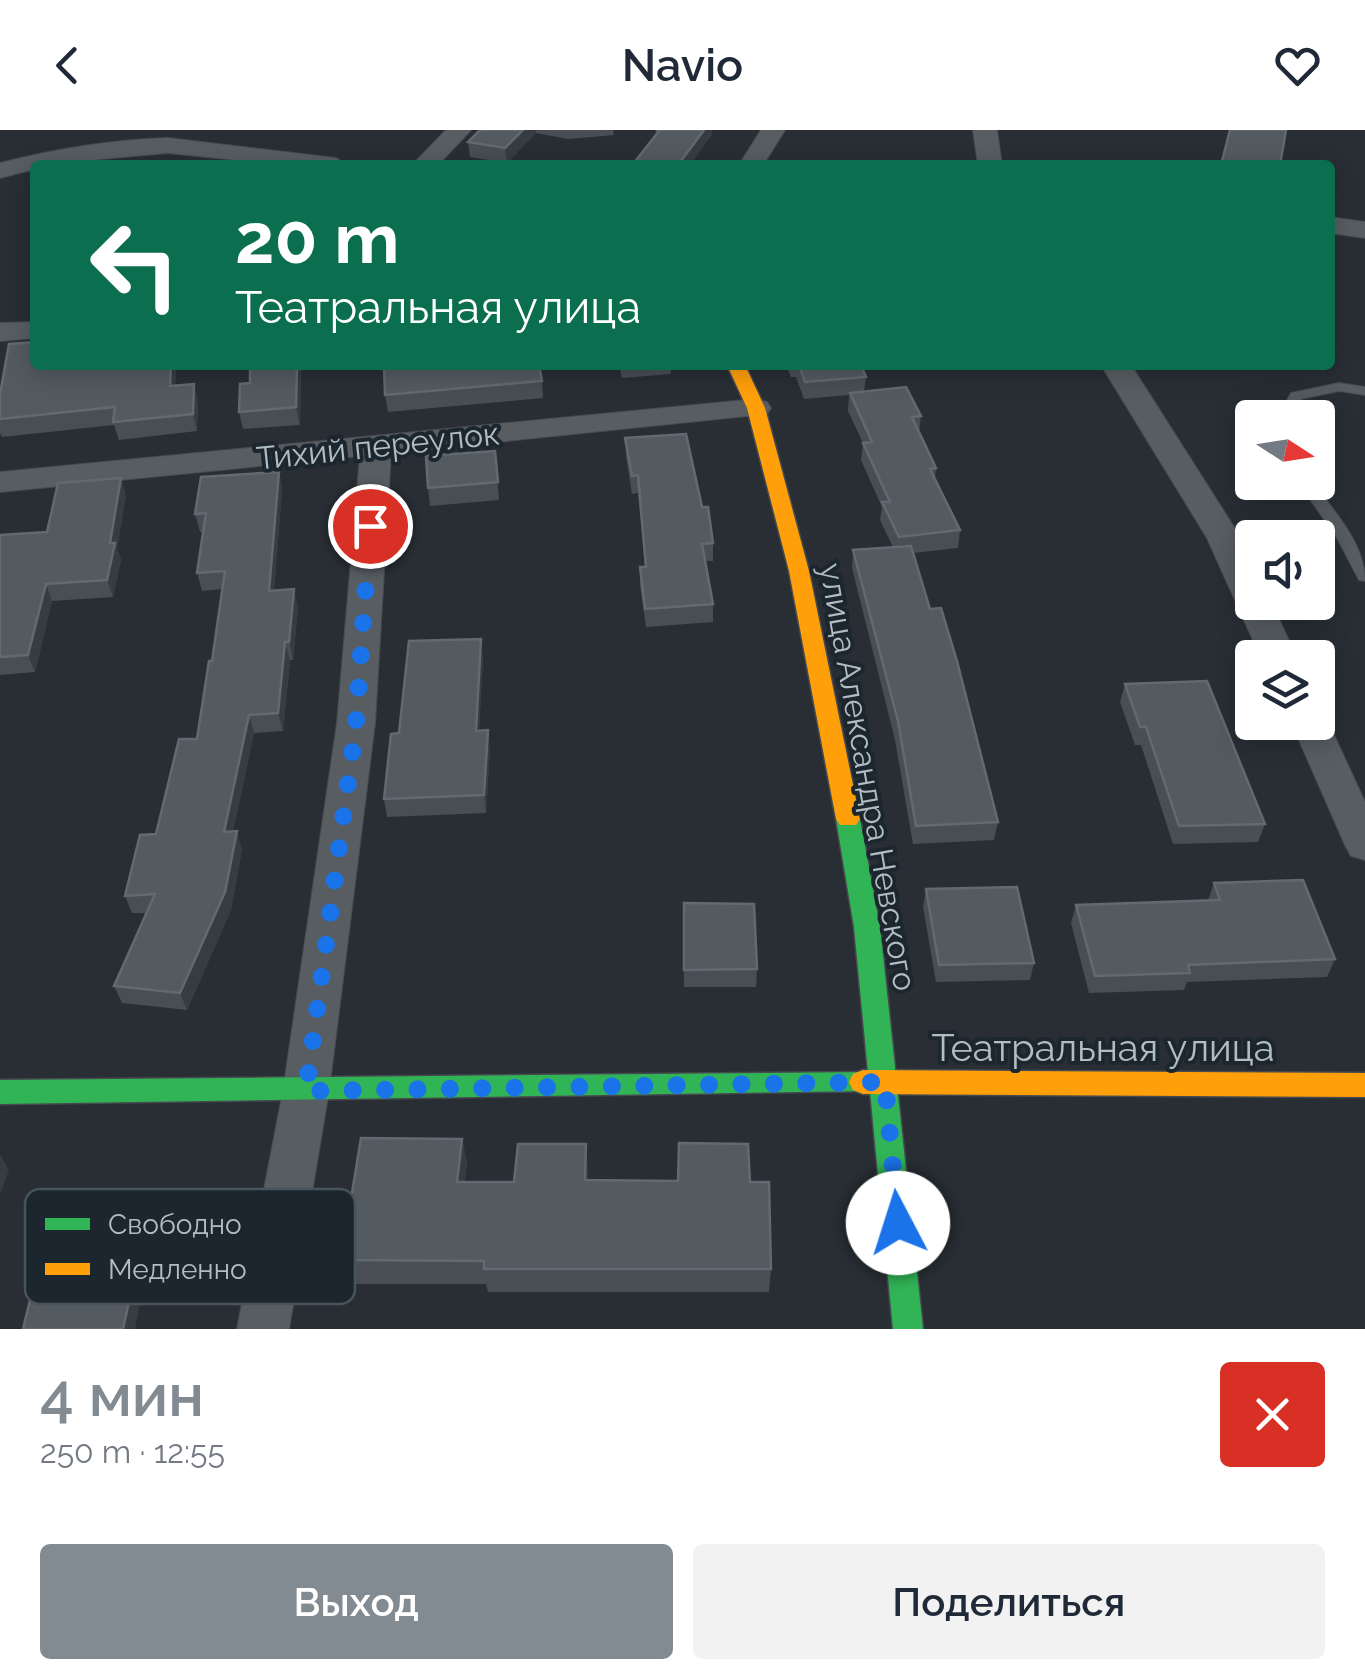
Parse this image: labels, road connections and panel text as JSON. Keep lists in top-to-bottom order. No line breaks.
{"streets":{"street":["Тихий переулок","улица Александра Невского","Театральная улица"]},"crossings":[["Тихий переулок","улица Александра Невского"],["улица Александра Невского","Театральная улица"]],"legend":["Свободно","Медленно"],"north":"right","page":{"header":"Navio","turn":["20 m","Театральная улица"],"heading":["4 мин","250 m · 12:55"],"buttons":["Выход","Поделиться"]}}
